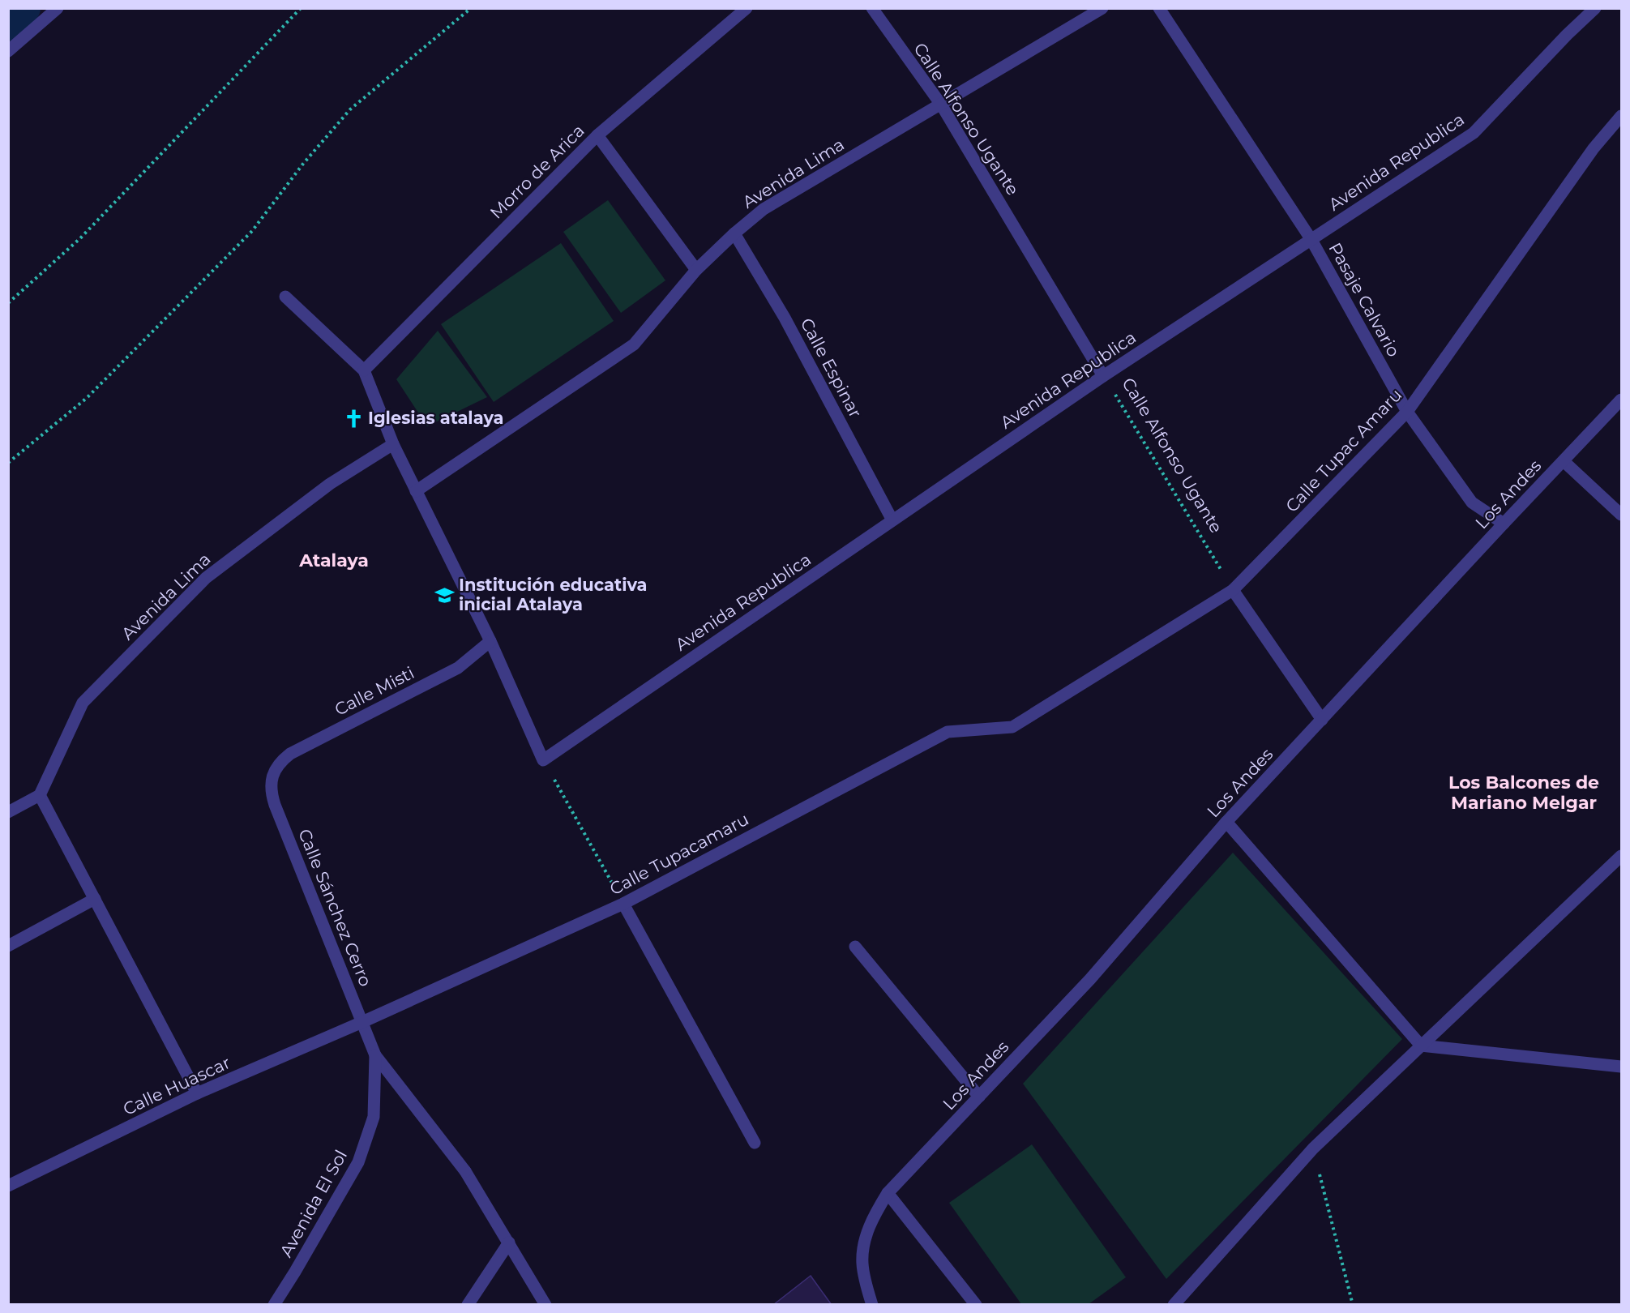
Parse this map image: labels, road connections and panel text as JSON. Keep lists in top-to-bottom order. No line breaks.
{"streets":{"street":["Calle Alfonso Ugante","Avenida Republica","Morro de Arica","Avenida Lima","Pasaje Calvario","Calle Espinar","Calle Tupac Amaru","Los Andes","Calle Misti","Calle Tupacamaru","Calle Sánchez Cerro","Calle Huascar","Avenida El Sol"]},"crossings":[["Calle Alfonso Ugante","Avenida Republica"],["Calle Alfonso Ugante","Avenida Lima"],["Calle Alfonso Ugante","Calle Tupac Amaru"],["Avenida Republica","Pasaje Calvario"],["Avenida Republica","Calle Espinar"],["Avenida Lima","Calle Espinar"],["Pasaje Calvario","Calle Tupac Amaru"],["Pasaje Calvario","Los Andes"],["Calle Tupac Amaru","Calle Tupacamaru"],["Calle Misti","Calle Sánchez Cerro"],["Calle Tupacamaru","Calle Sánchez Cerro"],["Calle Tupacamaru","Calle Huascar"],["Calle Sánchez Cerro","Calle Huascar"],["Calle Sánchez Cerro","Avenida El Sol"]],"districts":["Atalaya","Los Balcones de Mariano Melgar"],"places":{"church":["Iglesias atalaya"],"school or university":["Institución educativa inicial Atalaya"]}}
